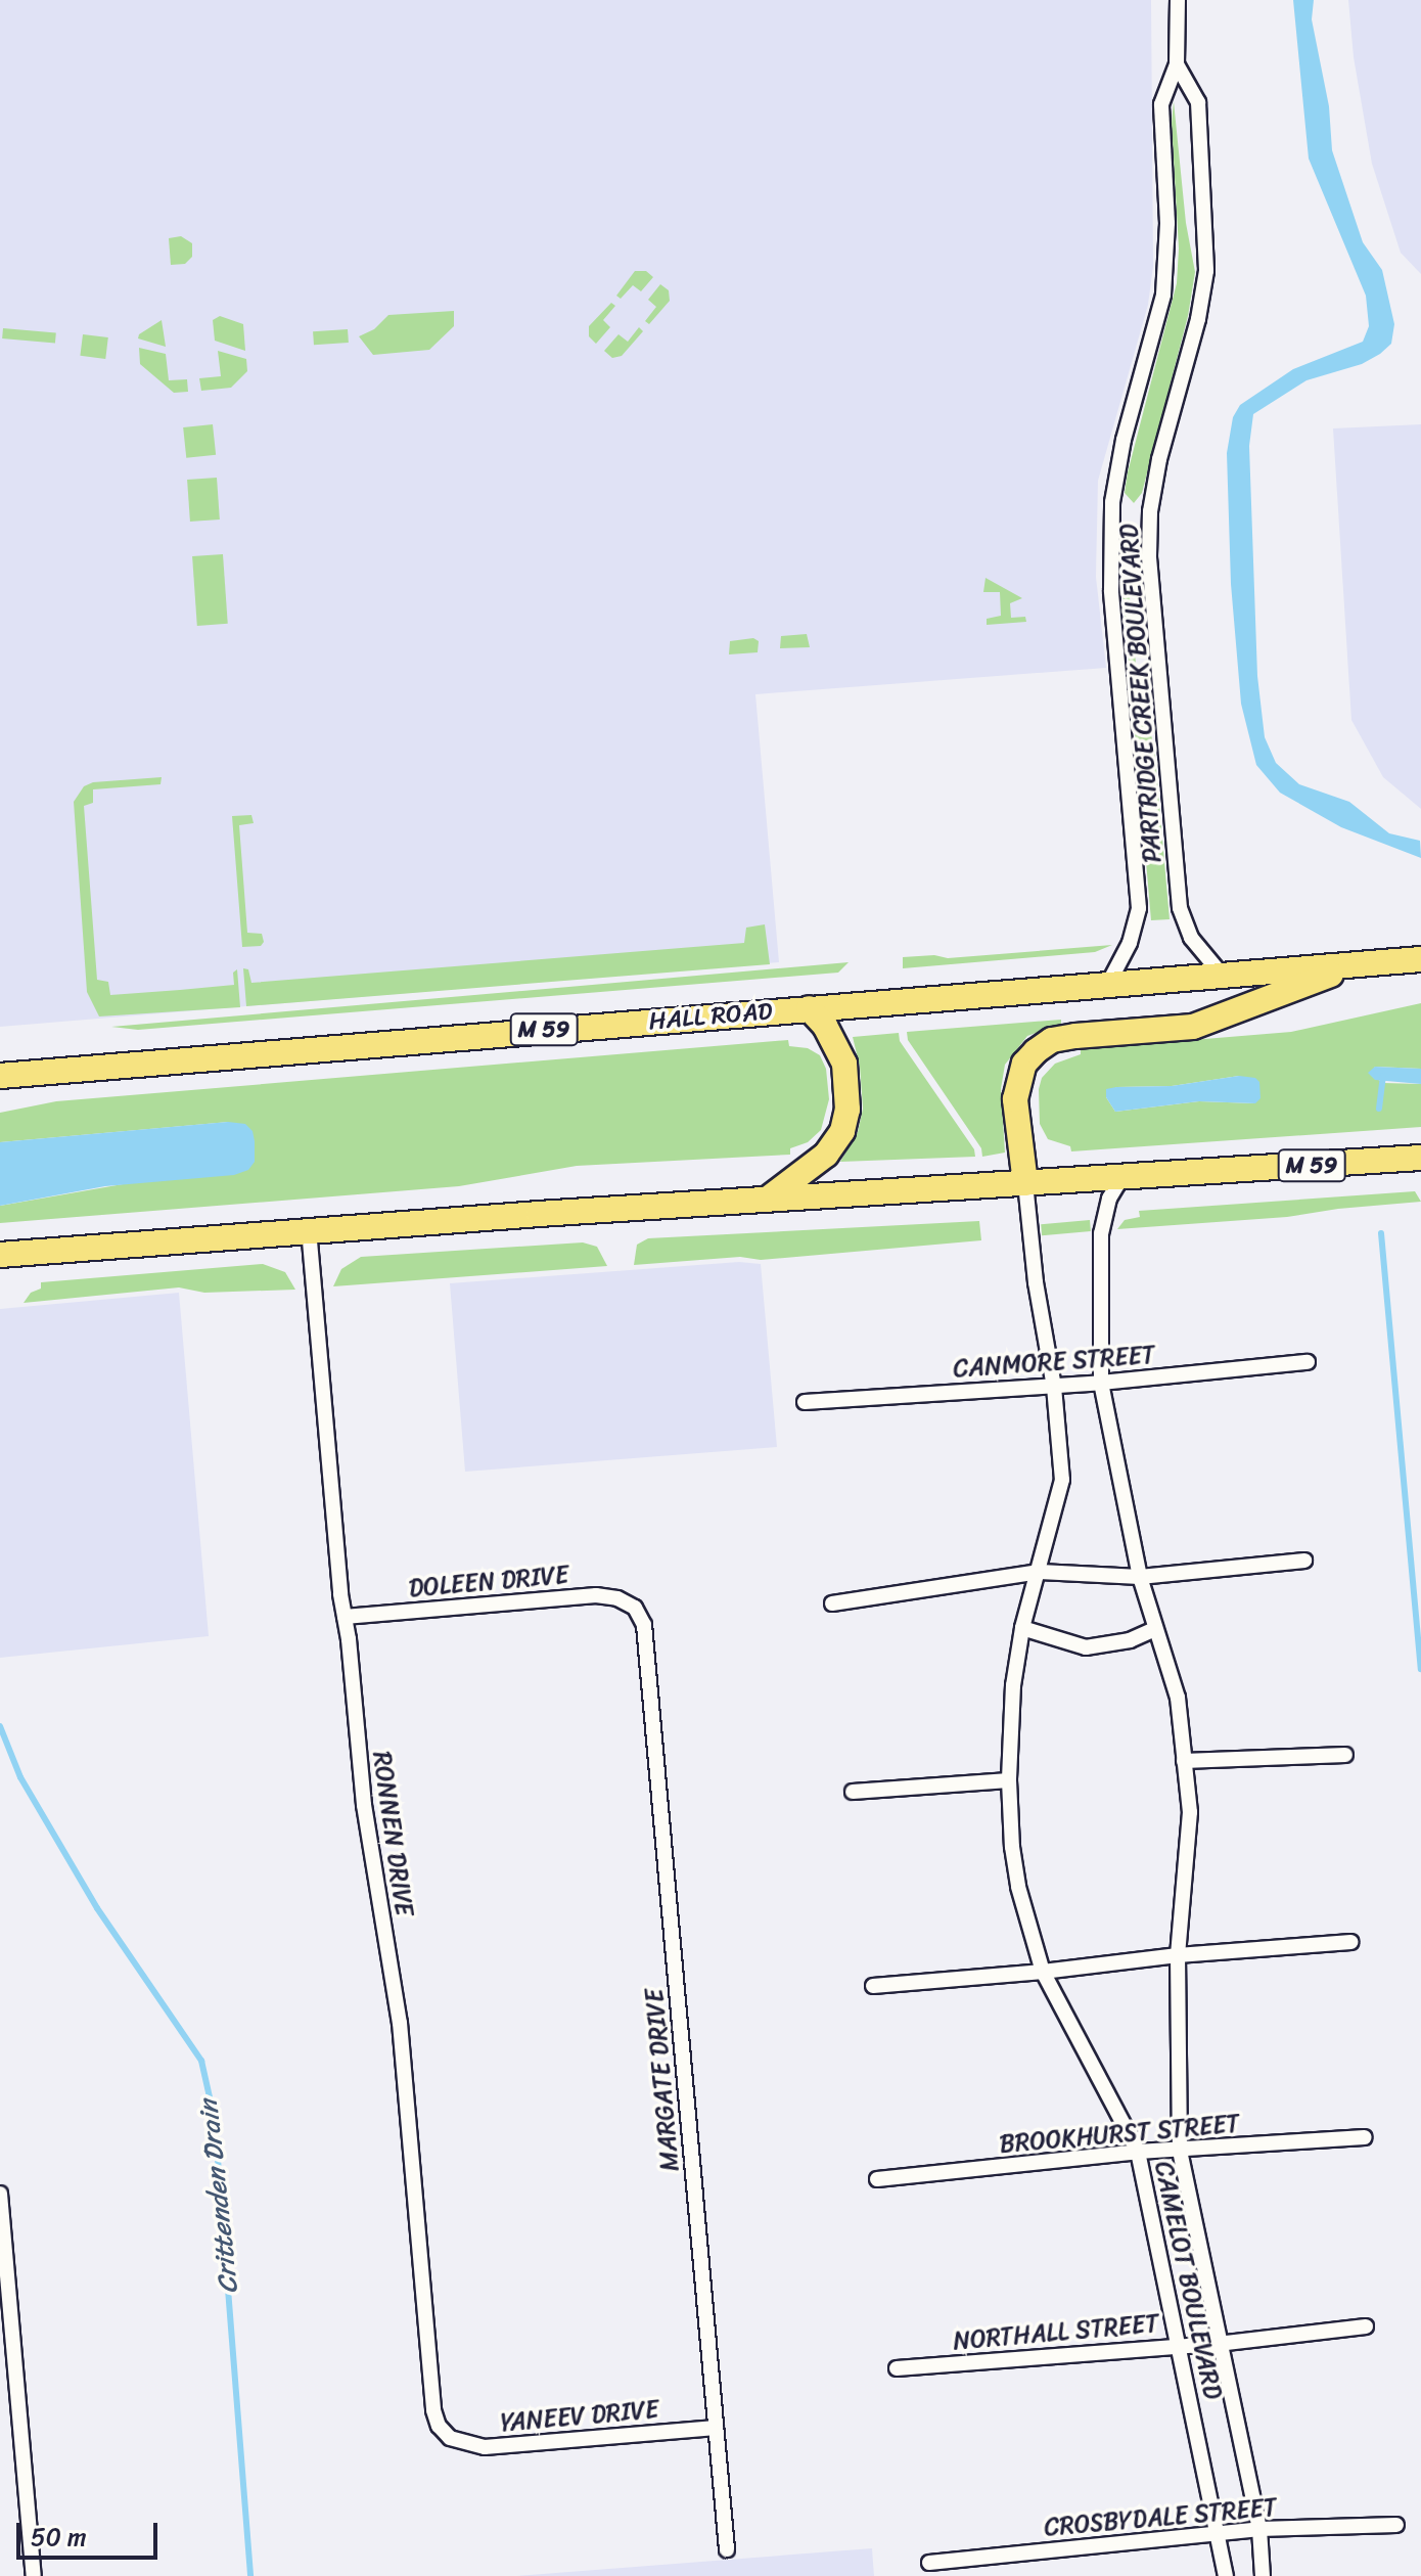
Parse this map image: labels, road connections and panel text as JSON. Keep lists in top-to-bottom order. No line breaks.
{"streets":{"highway":["HALL ROAD","M 59"],"street":["PARTRIDGE CREEK BOULEVARD","CANMORE STREET","DOLEEN DRIVE","RONNEN DRIVE","MARGATE DRIVE","BROOKHURST STREET","CAMELOT BOULEVARD","NORTHALL STREET","YANEEV DRIVE","CROSBYDALE STREET"]},"crossings":[["PARTRIDGE CREEK BOULEVARD","HALL ROAD"],["M 59","RONNEN DRIVE"],["M 59","CAMELOT BOULEVARD"],["CANMORE STREET","CAMELOT BOULEVARD"],["DOLEEN DRIVE","RONNEN DRIVE"],["DOLEEN DRIVE","MARGATE DRIVE"],["RONNEN DRIVE","YANEEV DRIVE"],["MARGATE DRIVE","YANEEV DRIVE"],["BROOKHURST STREET","CAMELOT BOULEVARD"],["CAMELOT BOULEVARD","NORTHALL STREET"],["CAMELOT BOULEVARD","CROSBYDALE STREET"]],"water":["Crittenden Drain"],"scale_bar":"50 m"}
